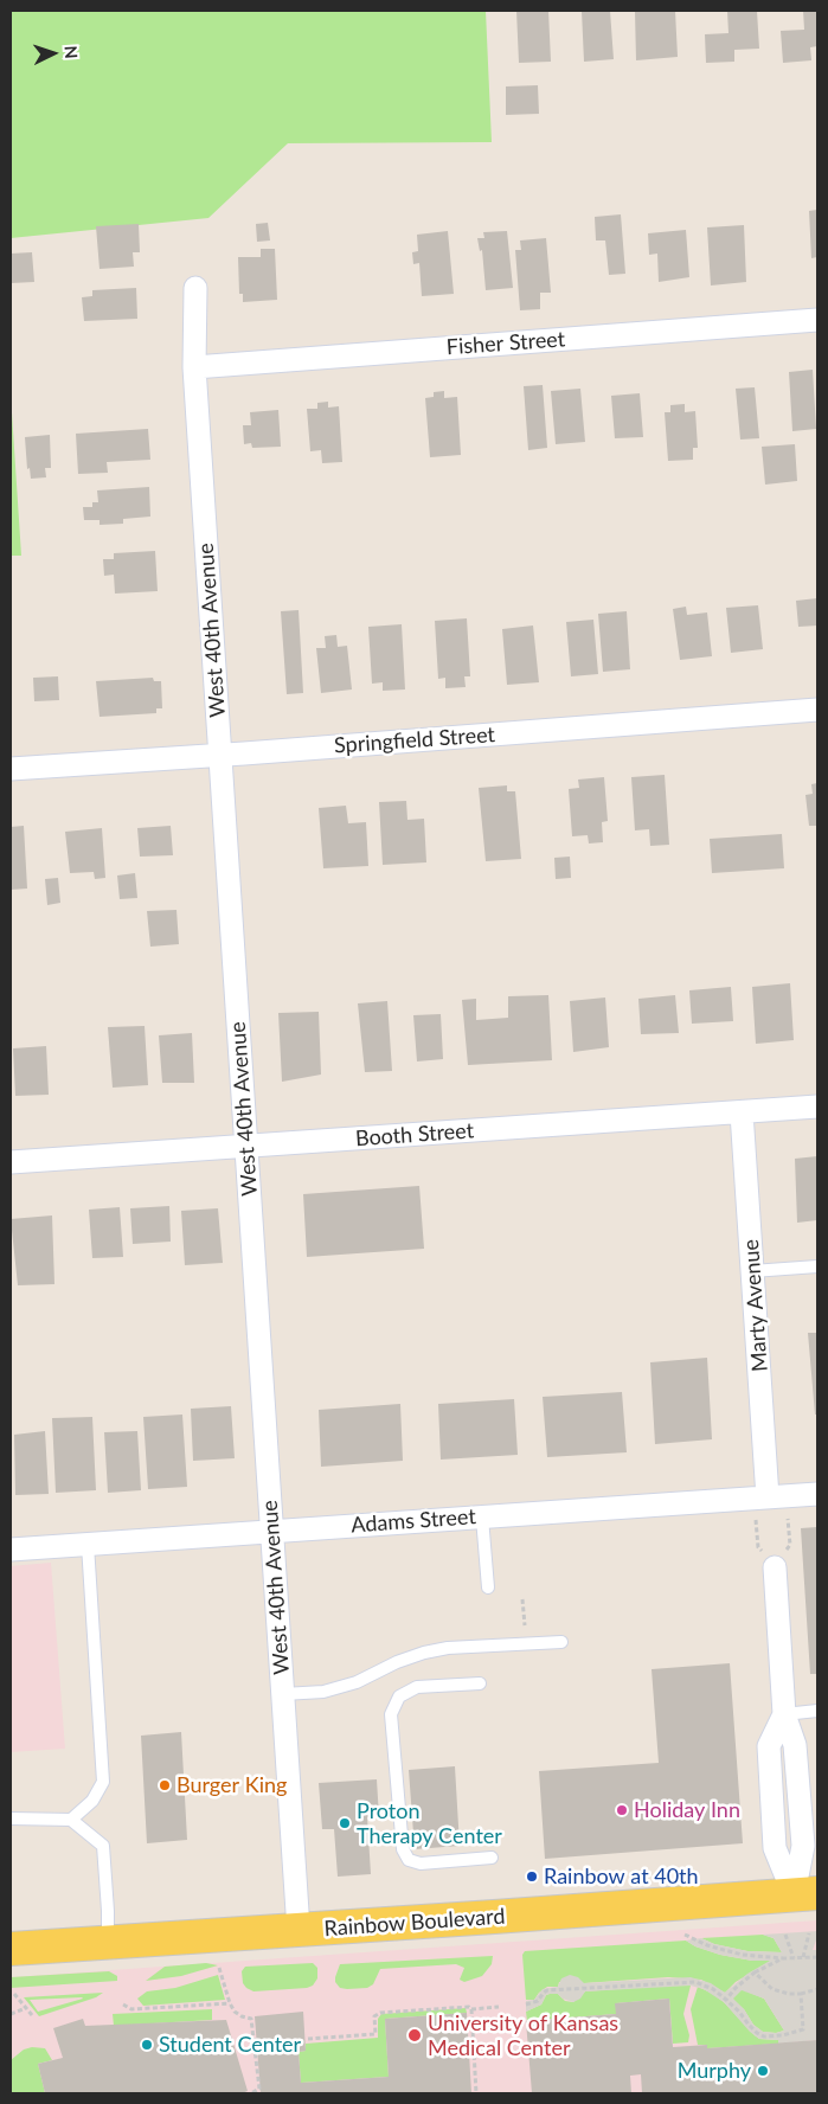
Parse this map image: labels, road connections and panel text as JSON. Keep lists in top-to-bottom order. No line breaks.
{"streets":{"main road":["Rainbow Boulevard"],"street":["Fisher Street","West 40th Avenue","Springfield Street","Booth Street","Marty Avenue","Adams Street"]},"crossings":[["Fisher Street","West 40th Avenue"],["West 40th Avenue","Springfield Street"],["West 40th Avenue","Booth Street"],["West 40th Avenue","Adams Street"],["West 40th Avenue","Rainbow Boulevard"],["Booth Street","Marty Avenue"],["Marty Avenue","Adams Street"]],"places":["Burger King","Holiday Inn","Proton Therapy Center","Rainbow at 40th","University of Kansas Medical Center","Student Center","Murphy"],"north":"right"}
